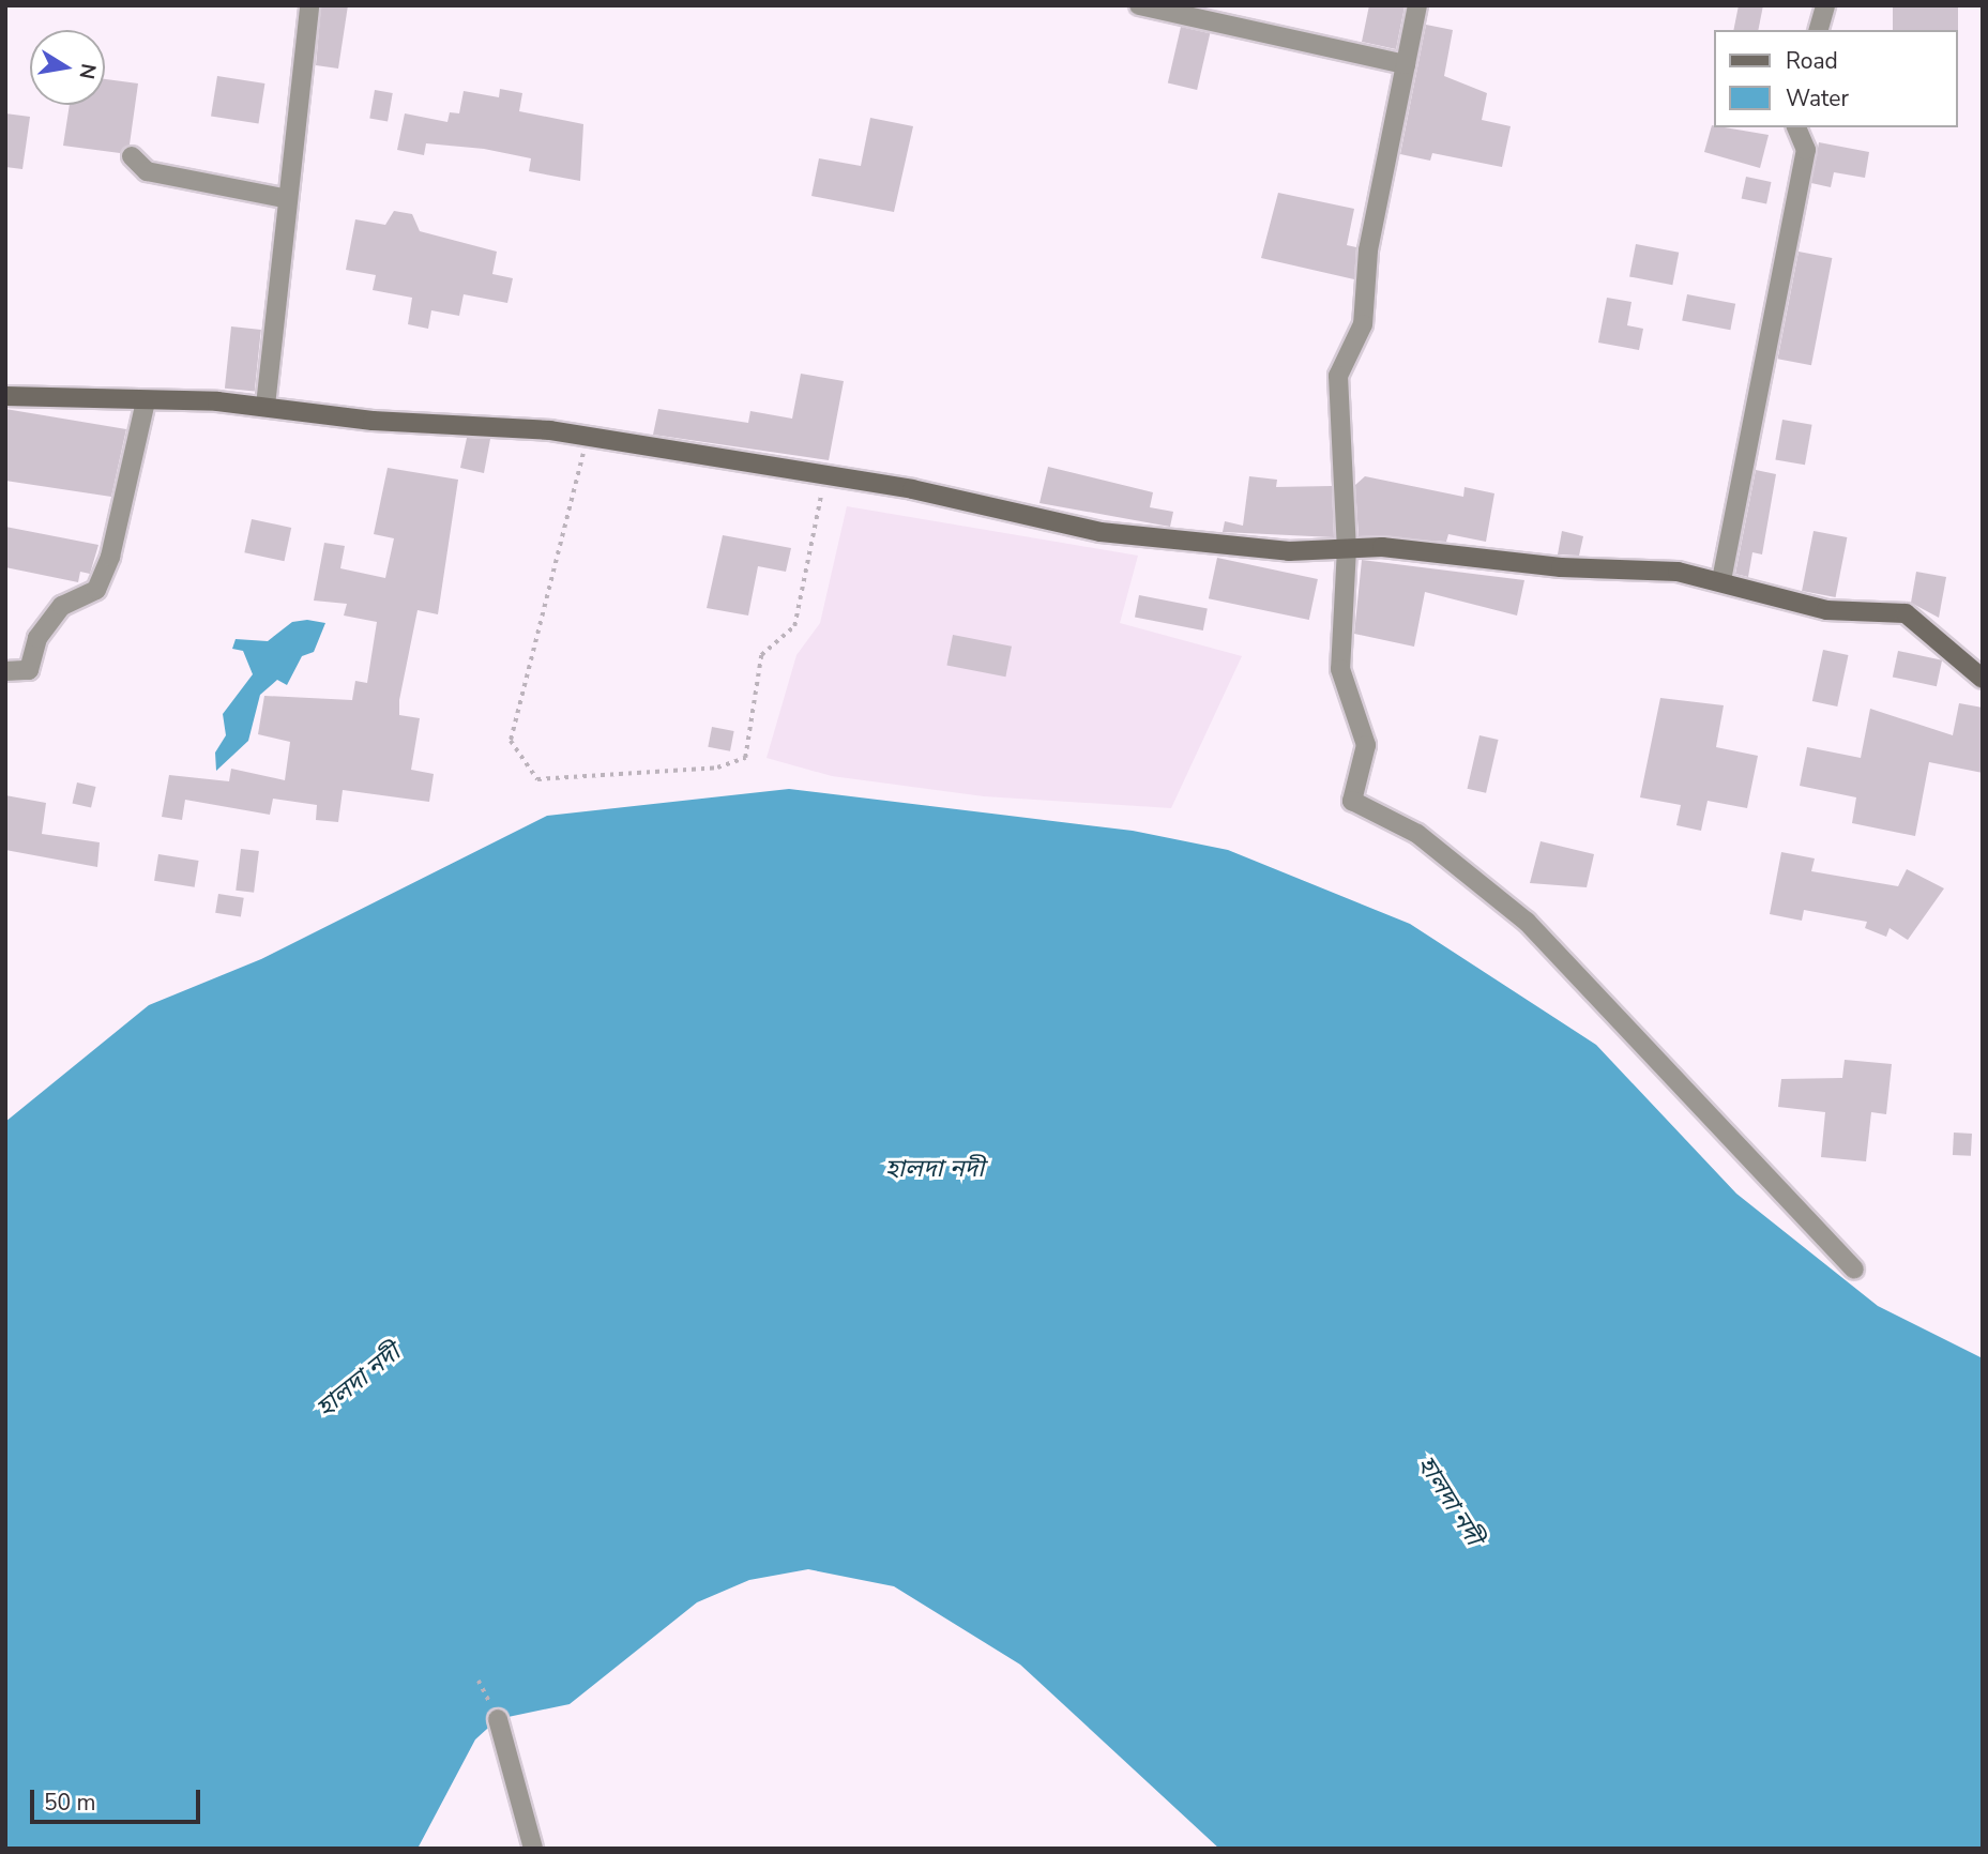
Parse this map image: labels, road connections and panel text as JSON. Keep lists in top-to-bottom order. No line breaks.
{"water":["হালদা নদী"],"legend":["Road","Water"],"scale_bar":"50 m","north":"right"}
